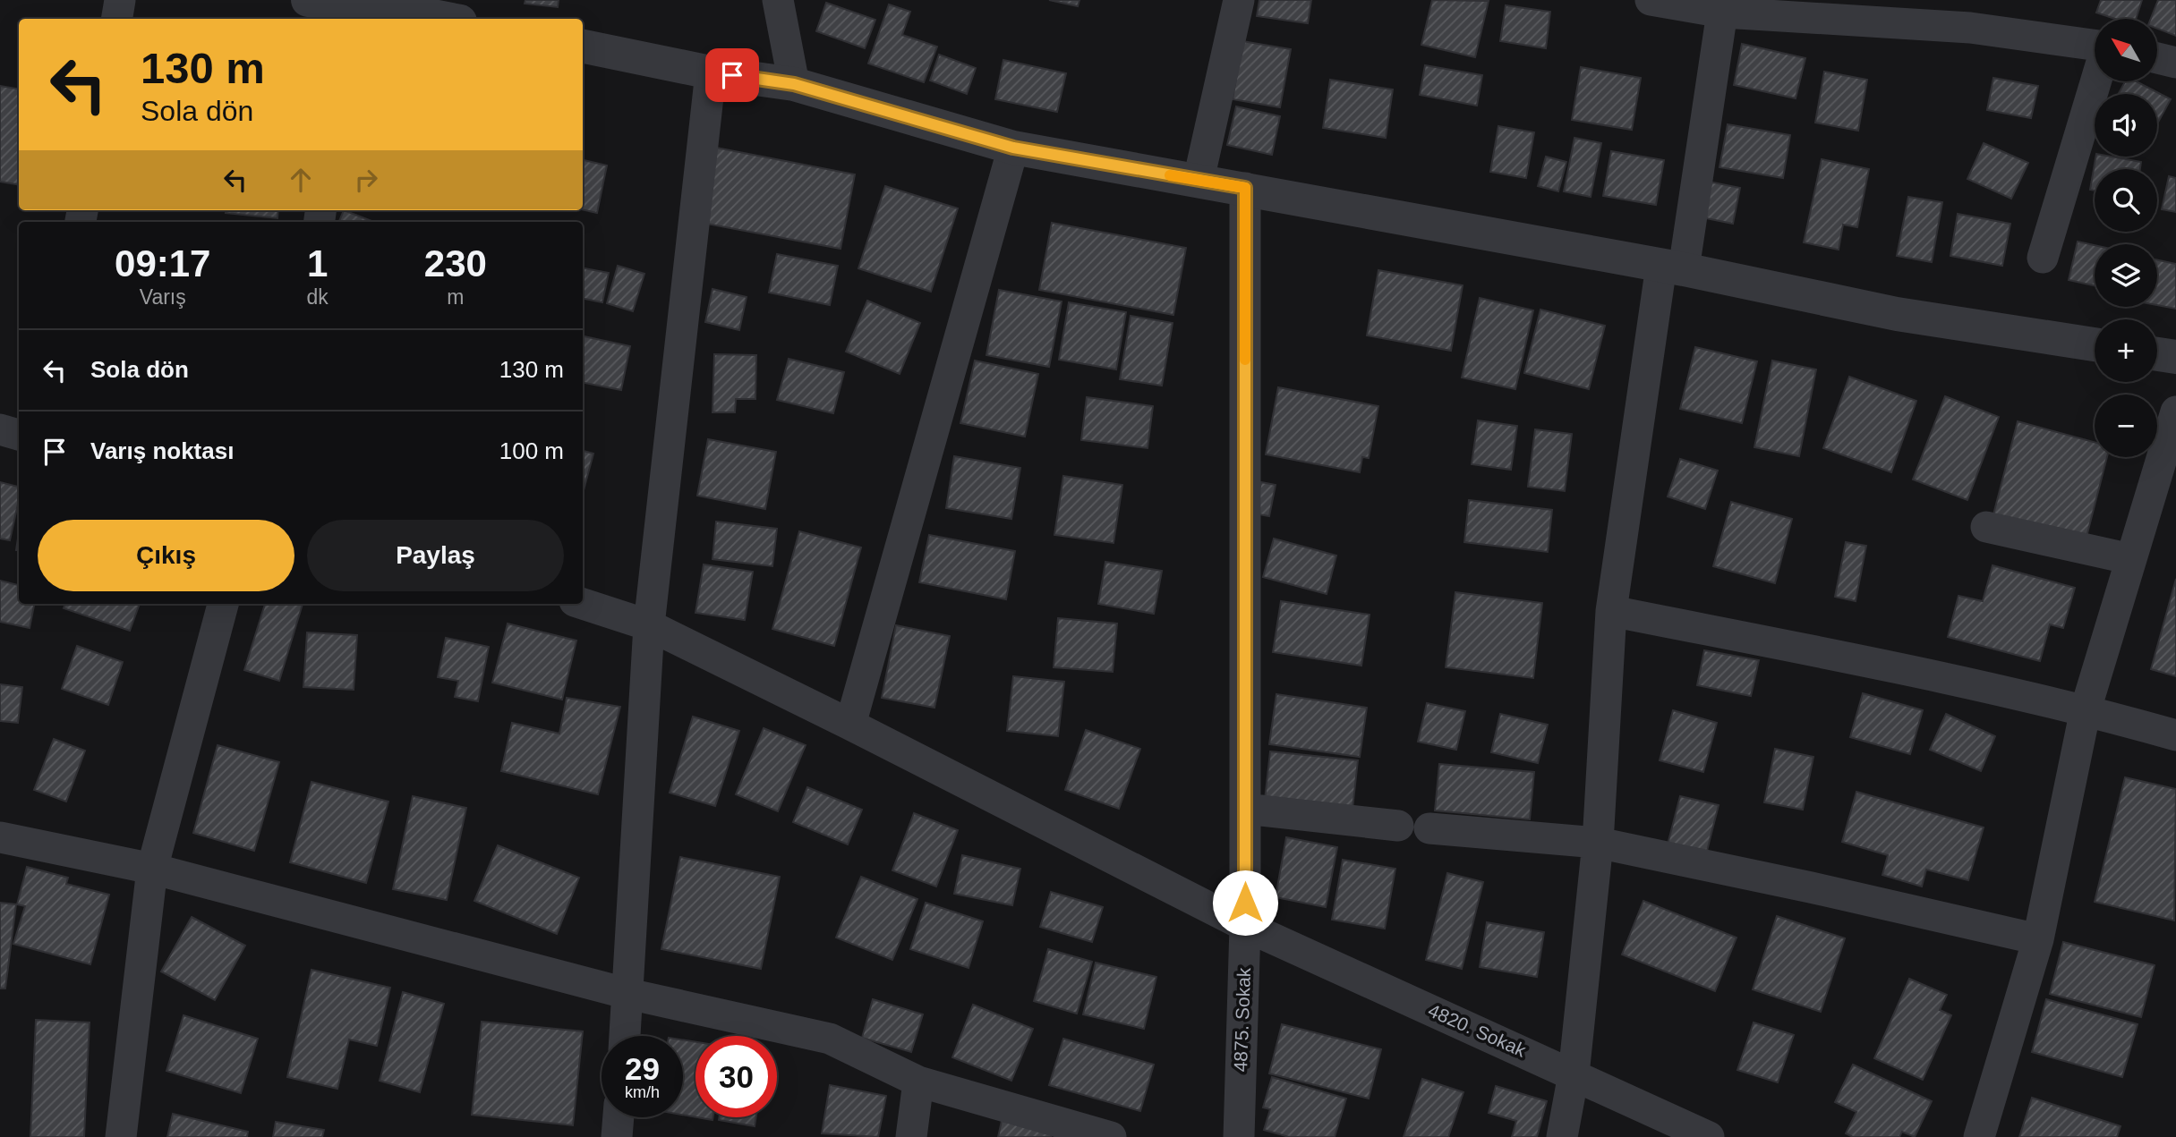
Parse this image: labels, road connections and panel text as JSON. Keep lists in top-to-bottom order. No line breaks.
{"streets":{"street":["4875. Sokak","4820. Sokak"]},"crossings":[["4875. Sokak","4820. Sokak"]],"north":"top left","page":{"map_buttons":["+","−"],"turn":["130 m","Sola dön"],"eta":["09:17","Varış","1","dk","230","m"],"list":[{"name":"Sola dön","value":"130 m"},{"name":"Varış noktası","value":"100 m"}],"buttons":["Çıkış","Paylaş"],"speed":"29 km/h","limit":"30"}}
